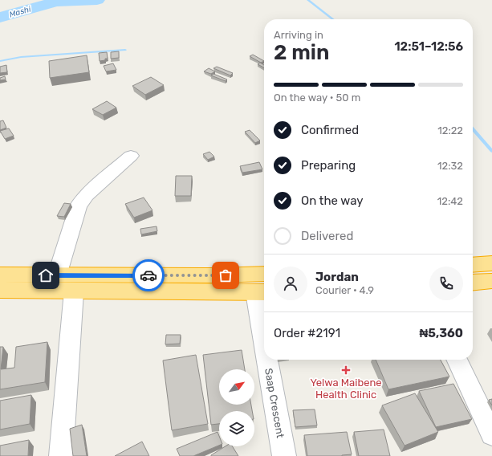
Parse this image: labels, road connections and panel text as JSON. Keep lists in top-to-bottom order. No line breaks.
{"streets":{"street":["Saap Crescent"]},"water":["Mashi"],"places":{"health":["Yelwa Maibene Health Clinic"]},"north":"top right","page":{"heading":["2 min","Arriving in","12:51–12:56"],"panel":["Jordan","Courier · 4.9","Order #2191","₦5,360"],"bar":"On the way · 50 m","list":[["Confirmed","12:22"],["Preparing","12:32"],["On the way","12:42"],"Delivered"]}}
